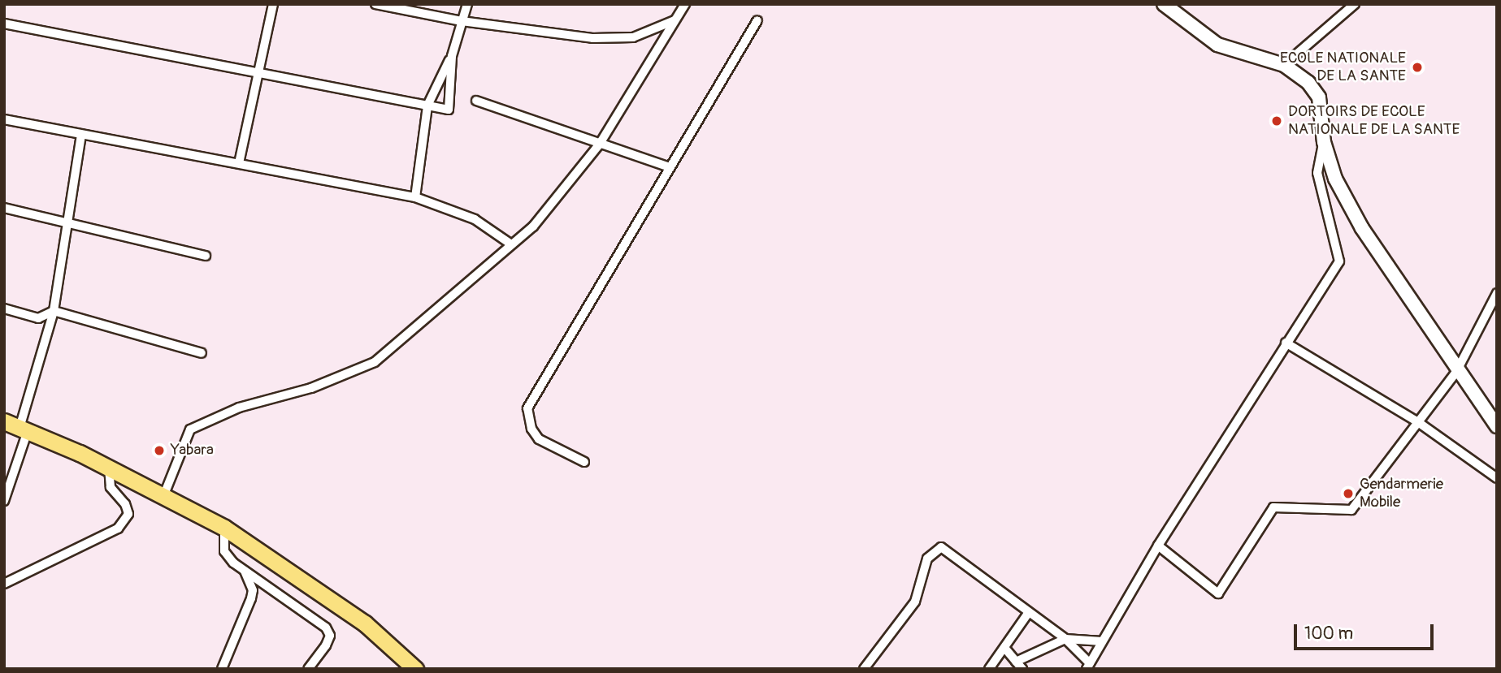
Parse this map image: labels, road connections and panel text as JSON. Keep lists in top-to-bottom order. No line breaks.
{"places":["ECOLE NATIONALE DE LA SANTE","DORTOIRS DE ECOLE NATIONALE DE LA SANTE","Yabara","Gendarmerie Mobile"],"scale_bar":"100 m"}
